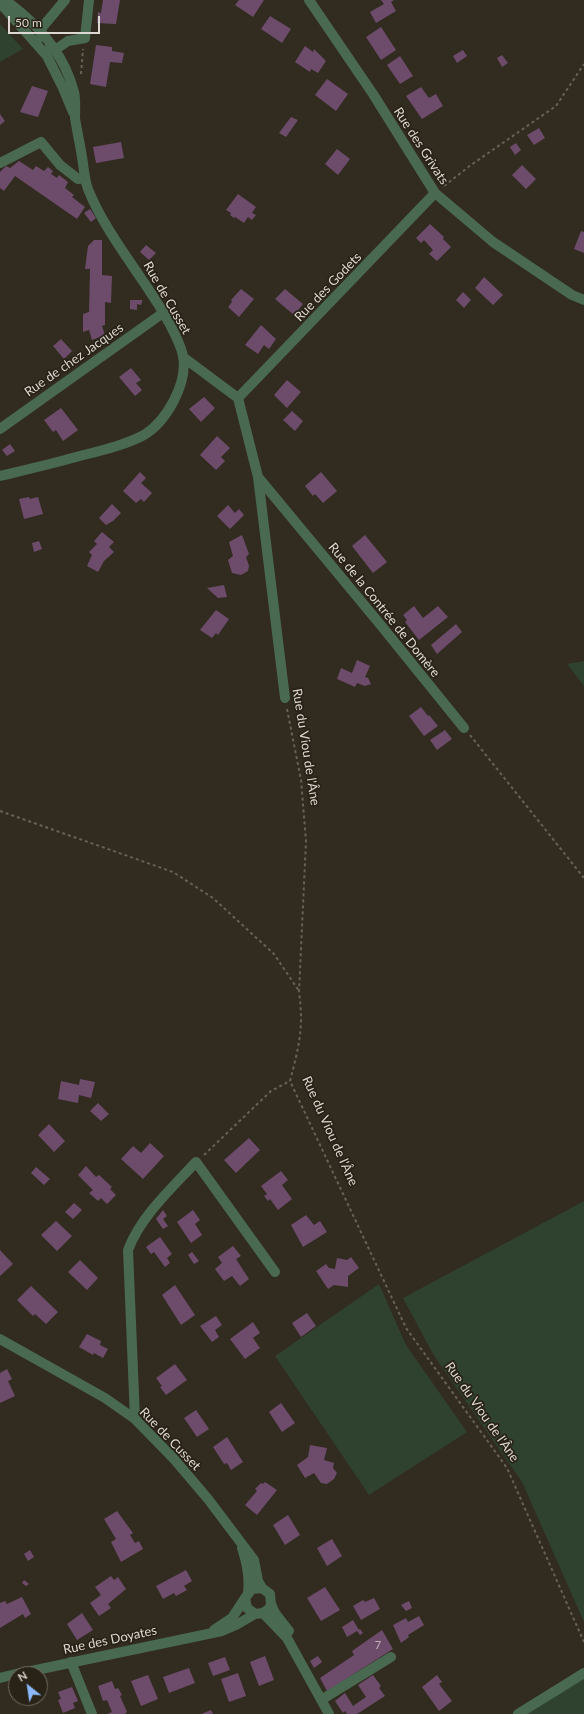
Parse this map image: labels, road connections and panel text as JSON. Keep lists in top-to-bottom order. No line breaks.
{"streets":{"street":["Rue des Grivats","Rue des Godets","Rue de Cusset","Rue de chez Jacques","Rue de la Contrée de Domère","Rue du Viou de l'Âne","Rue des Doyates"]},"crossings":[["Rue des Grivats","Rue des Godets"],["Rue des Godets","Rue de la Contrée de Domère"],["Rue de Cusset","Rue de chez Jacques"],["Rue de Cusset","Rue des Doyates"],["Rue de la Contrée de Domère","Rue du Viou de l'Âne"]],"house_numbers":["7"],"scale_bar":"50 m","north":"top left"}
